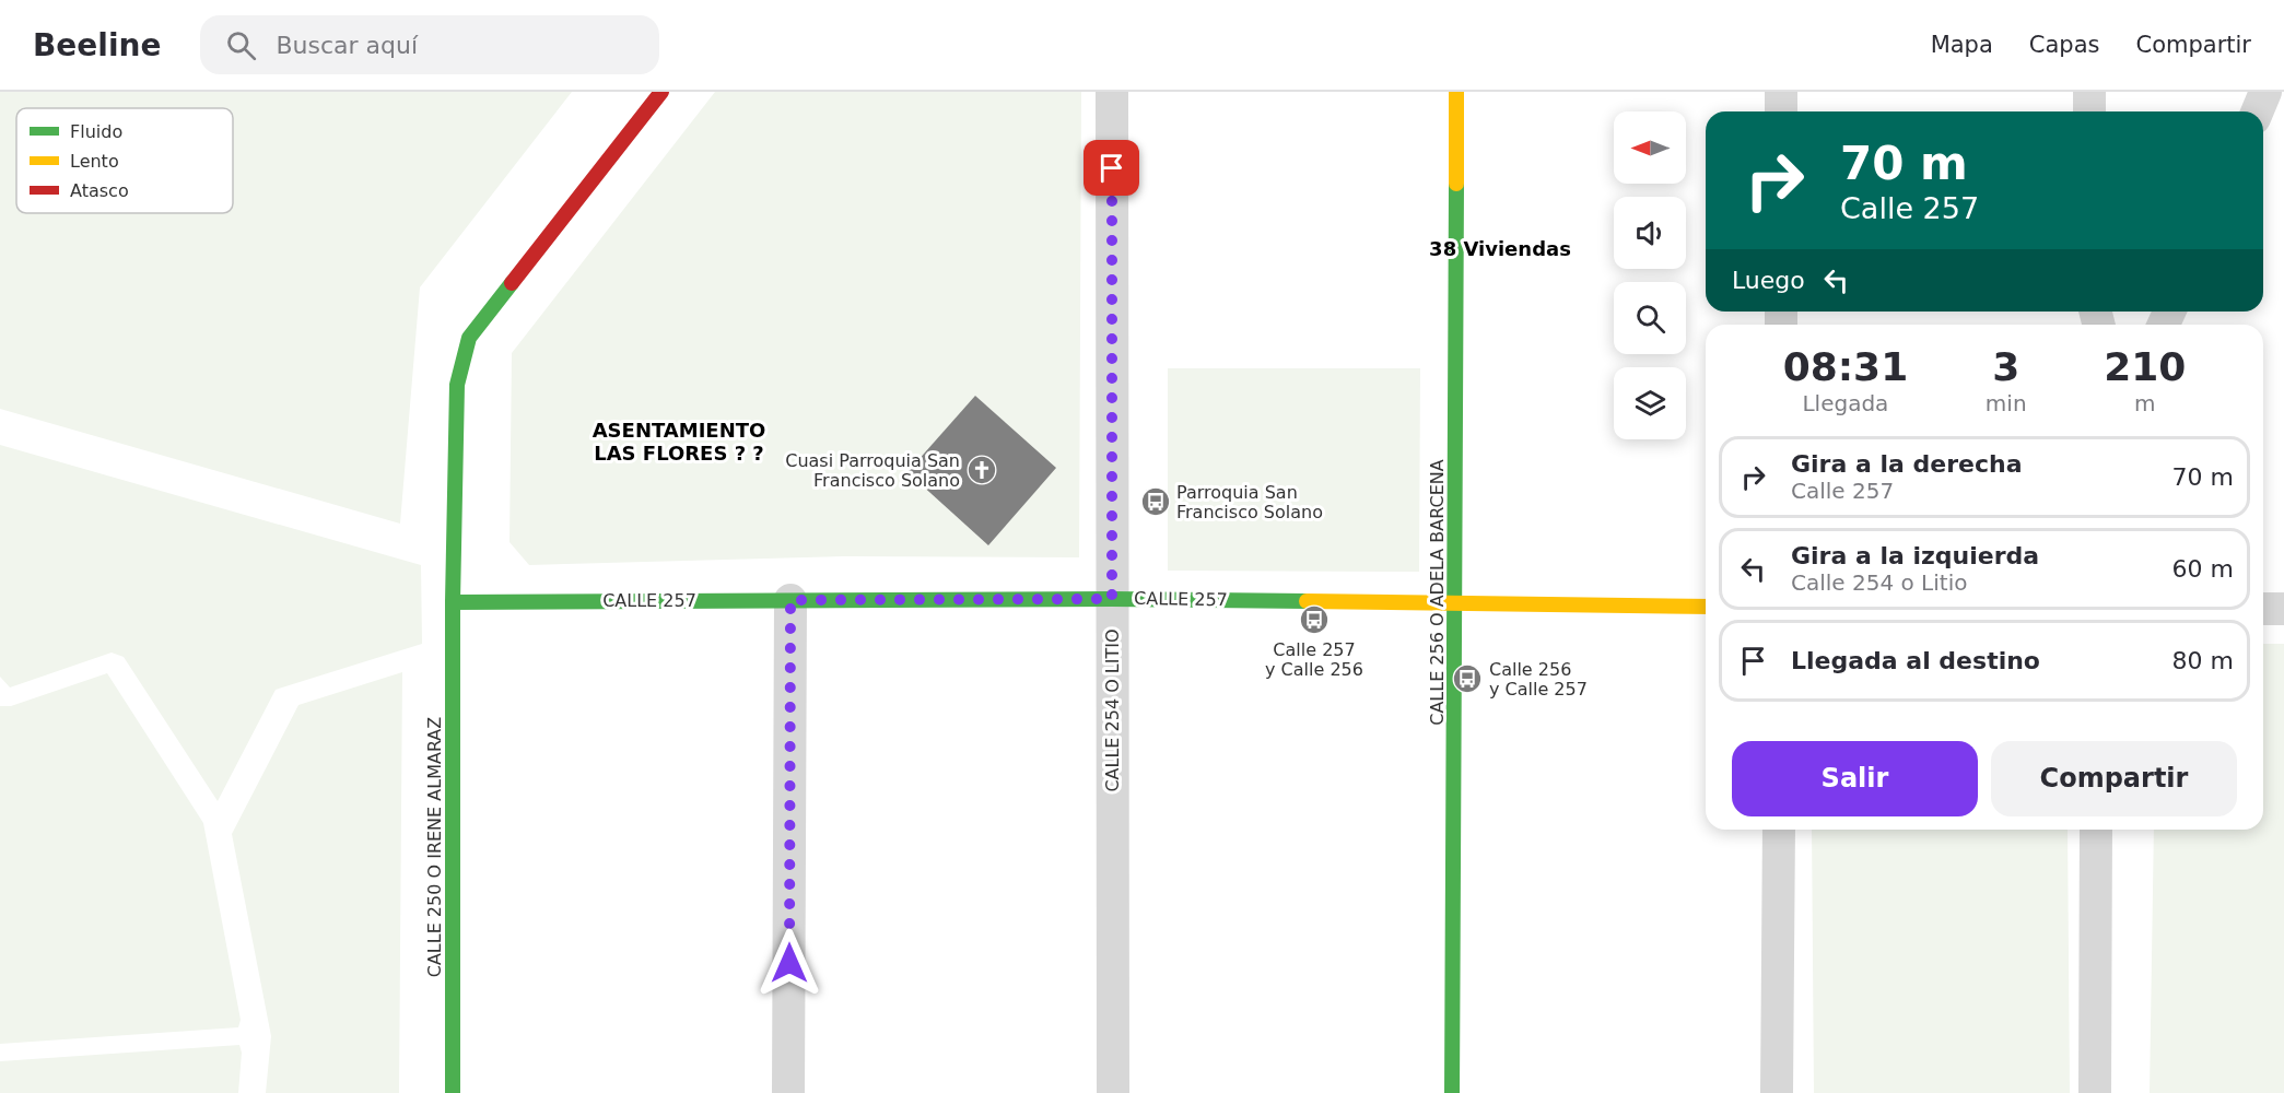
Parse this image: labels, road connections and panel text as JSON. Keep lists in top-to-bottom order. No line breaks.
{"streets":{"street":["CALLE 256 O ADELA BARCENA","CALLE 257","CALLE 254 O LITIO","CALLE 250 O IRENE ALMARAZ"]},"crossings":[["CALLE 256 O ADELA BARCENA","CALLE 257"],["CALLE 257","CALLE 254 O LITIO"],["CALLE 257","CALLE 250 O IRENE ALMARAZ"]],"districts":["38 Viviendas","ASENTAMIENTO LAS FLORES ? ?"],"places":{"church":["Cuasi Parroquia San Francisco Solano"],"bus stop":["Parroquia San Francisco Solano","Calle 257 y Calle 256","Calle 256 y Calle 257"]},"legend":["Fluido","Lento","Atasco"],"north":"left","page":{"header":"Beeline","search":"Buscar aquí","nav":["Mapa","Capas","Compartir"],"turn":["70 m","Calle 257"],"then":"Luego","eta":["08:31","Llegada","3","min","210","m"],"list":[{"name":"Gira a la derecha","note":"Calle 257","value":"70 m"},{"name":"Gira a la izquierda","note":"Calle 254 o Litio","value":"60 m"},{"name":"Llegada al destino","value":"80 m"}],"buttons":["Salir","Compartir"]}}
